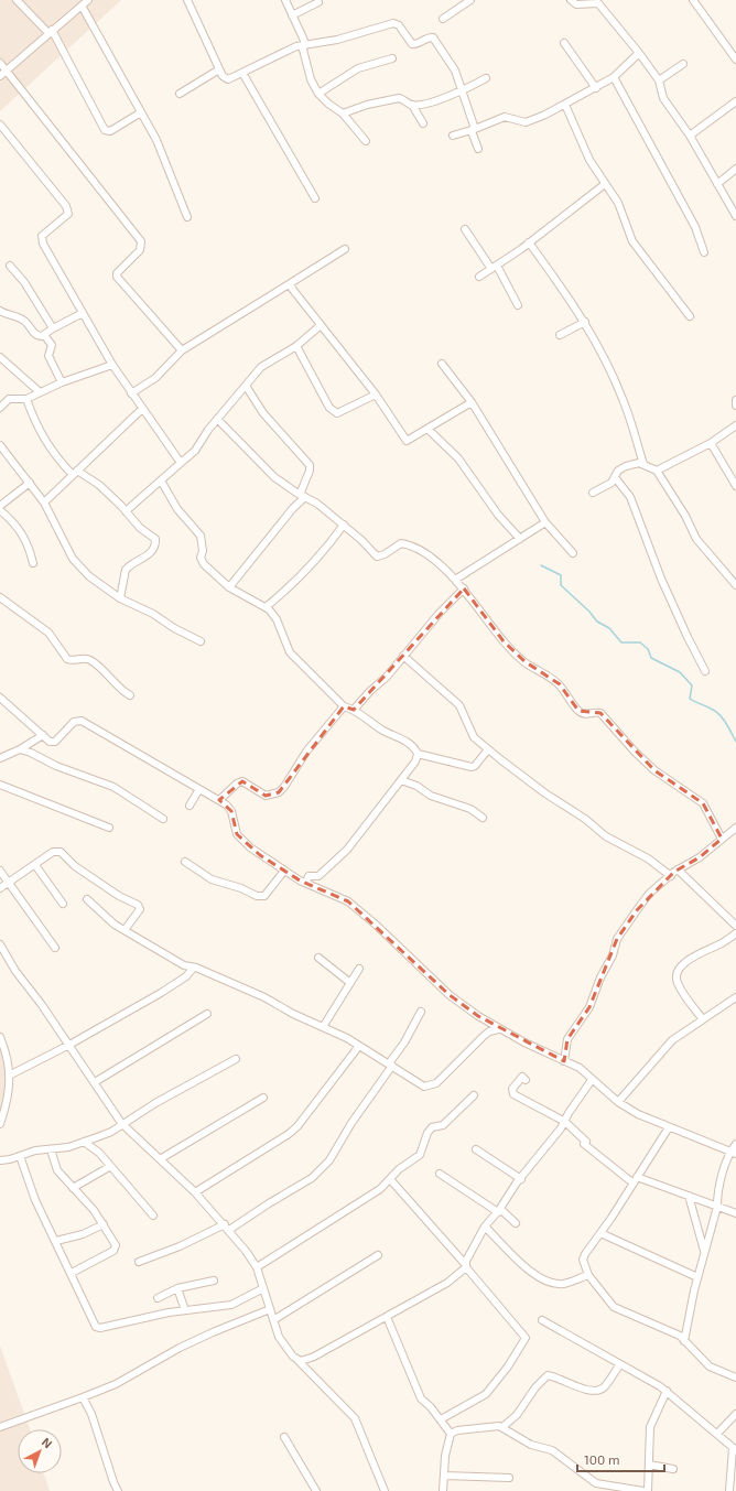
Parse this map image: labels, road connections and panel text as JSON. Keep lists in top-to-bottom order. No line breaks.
{"scale_bar":"100 m","north":"top right"}
